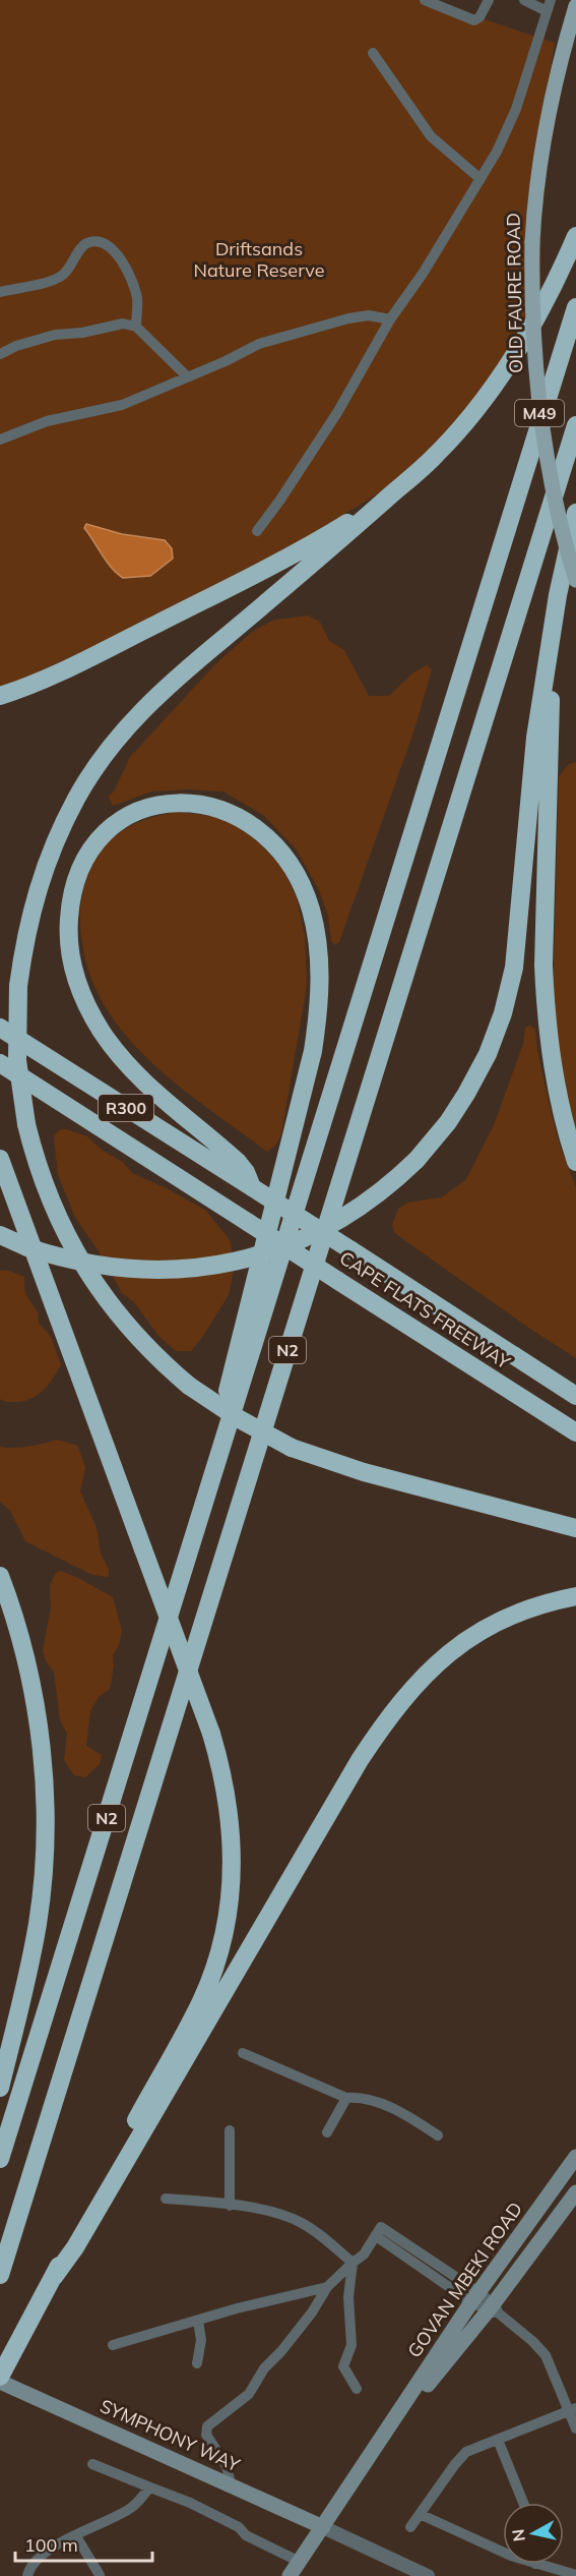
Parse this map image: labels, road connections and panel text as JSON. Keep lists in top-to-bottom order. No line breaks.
{"streets":{"highway":["R300","CAPE FLATS FREEWAY","N2"],"main road":["OLD FAURE ROAD","M49","GOVAN MBEKI ROAD","SYMPHONY WAY"]},"crossings":[["R300","CAPE FLATS FREEWAY"],["GOVAN MBEKI ROAD","SYMPHONY WAY"]],"parks":["Driftsands Nature Reserve"],"scale_bar":"100 m","north":"left"}
